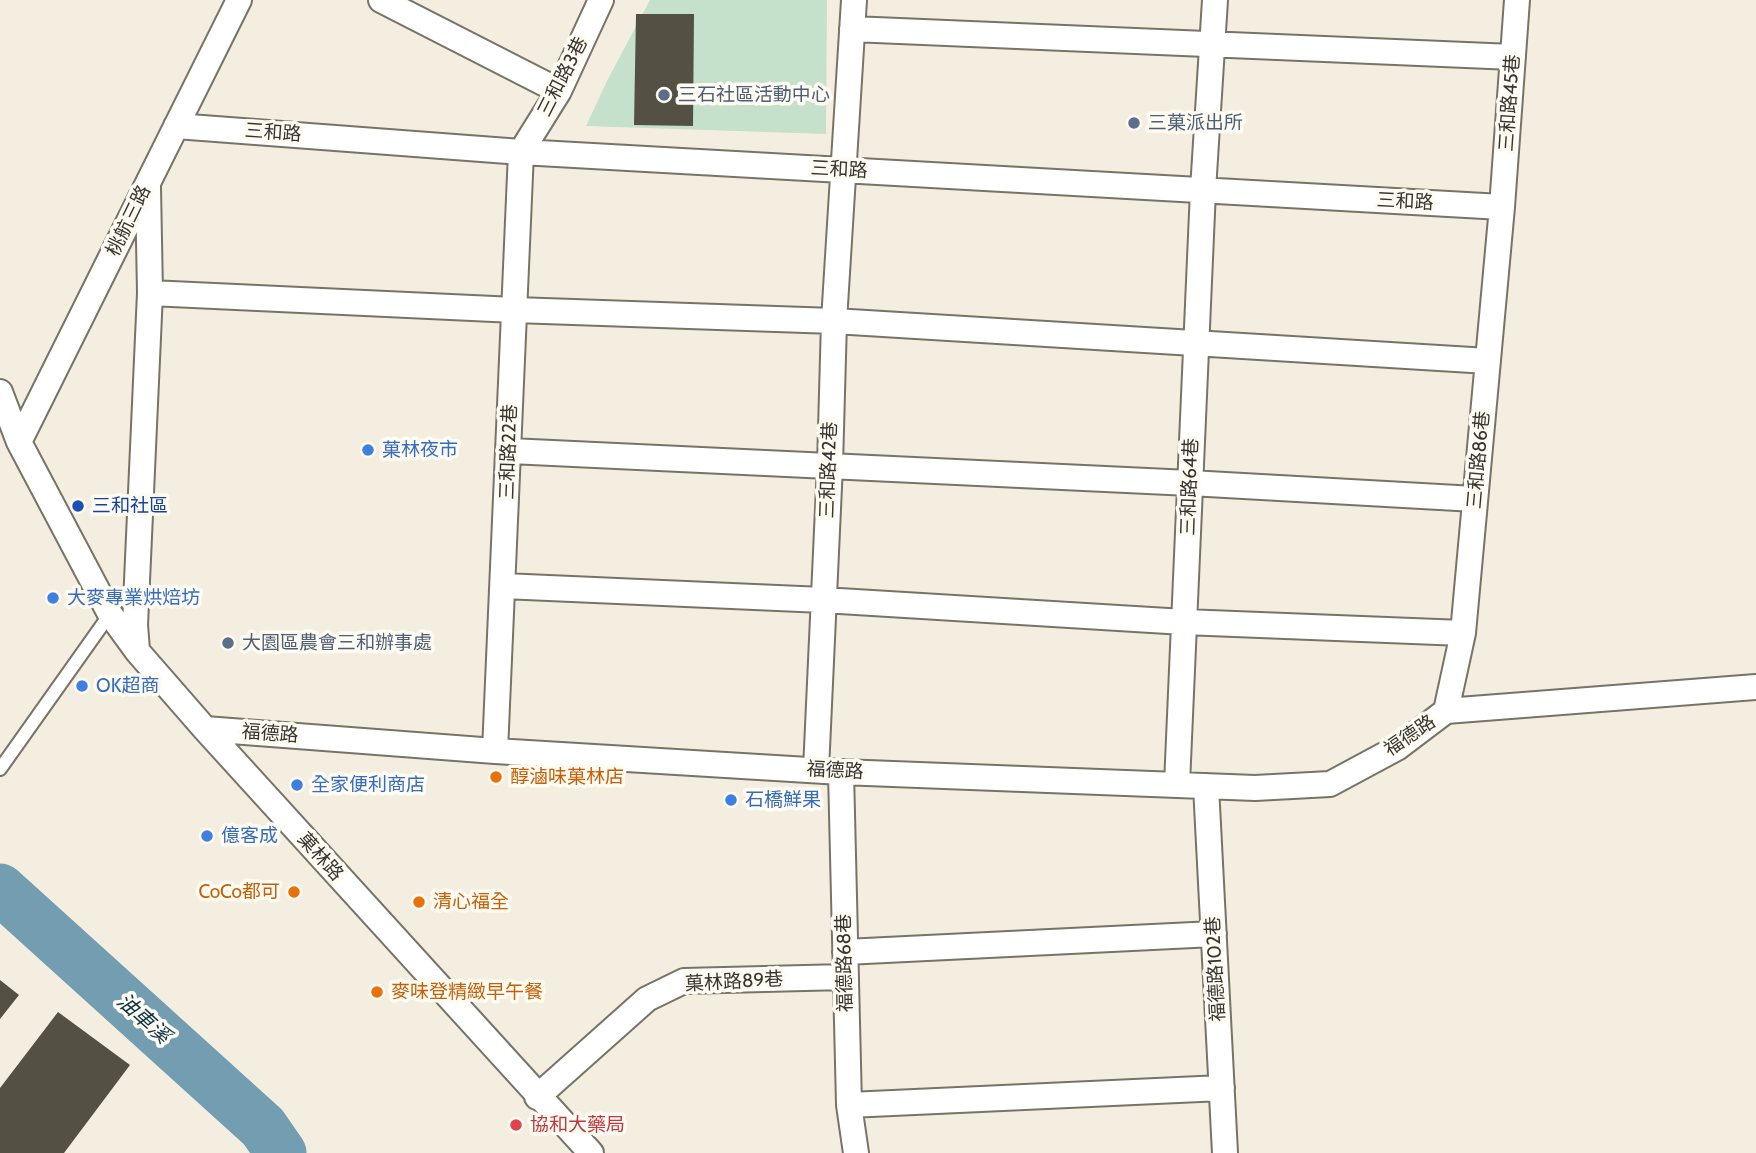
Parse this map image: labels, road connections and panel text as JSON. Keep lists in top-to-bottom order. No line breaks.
{"streets":{"street":["三和路3巷","三和路45巷","三和路","桃航三路","三和路22巷","三和路86巷","三和路42巷","三和路64巷","福德路","菓林路","福德路68巷","福德路102巷","菓林路89巷"]},"crossings":[["三和路3巷","三和路"],["三和路3巷","三和路22巷"],["三和路45巷","三和路"],["三和路45巷","三和路86巷"],["三和路","桃航三路"],["三和路","三和路22巷"],["三和路","三和路86巷"],["三和路","三和路42巷"],["三和路","三和路64巷"],["桃航三路","菓林路"],["三和路22巷","福德路"],["三和路86巷","福德路"],["三和路42巷","福德路"],["三和路64巷","福德路"],["福德路","菓林路"],["福德路","福德路68巷"],["福德路","福德路102巷"],["菓林路","菓林路89巷"],["福德路68巷","菓林路89巷"]],"water":["油車溪"],"places":["三石社區活動中心","三菓派出所","菓林夜市","三和社區","大麥專業烘焙坊","大園區農會三和辦事處","OK超商","醇滷味菓林店","全家便利商店","石橋鮮果","億客成","CoCo都可","清心福全","麥味登精緻早午餐","協和大藥局"]}
